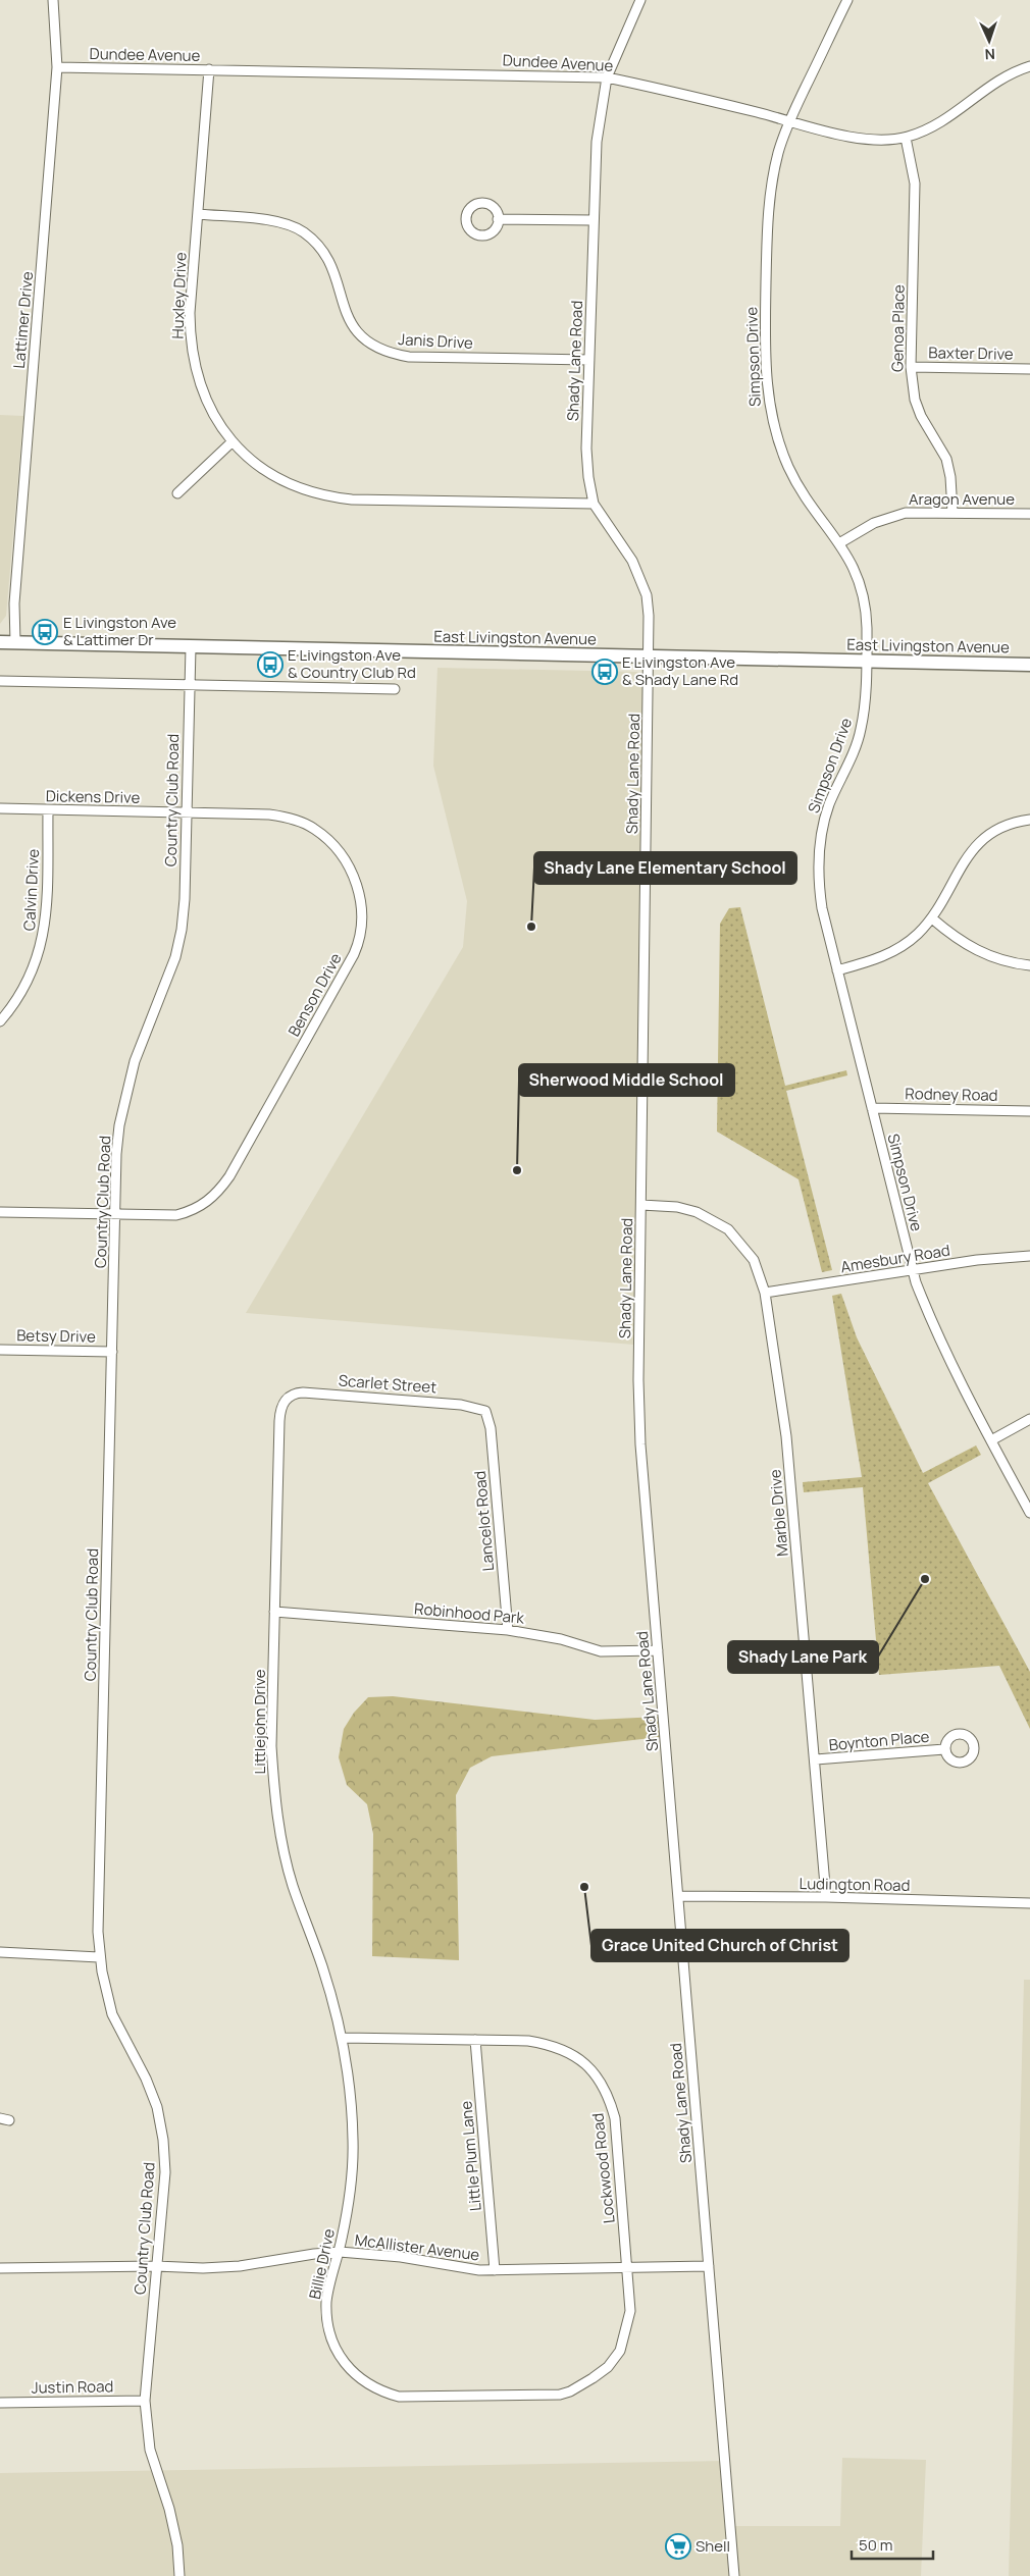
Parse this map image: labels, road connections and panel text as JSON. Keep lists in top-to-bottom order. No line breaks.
{"streets":{"main road":["East Livingston Avenue"],"street":["Dundee Avenue","Huxley Drive","Lattimer Drive","Genoa Place","Janis Drive","Baxter Drive","Simpson Drive","Shady Lane Road","Aragon Avenue","Dickens Drive","Country Club Road","Calvin Drive","Benson Drive","Rodney Road","Amesbury Road","Betsy Drive","Scarlet Street","Marble Drive","Lancelot Road","Robinhood Park","Littlejohn Drive","Boynton Place","Ludington Road","Little Plum Lane","Lockwood Road","McAllister Avenue","Billie Drive","Justin Road"]},"crossings":[["Dundee Avenue","Huxley Drive"],["Dundee Avenue","Lattimer Drive"],["Dundee Avenue","Genoa Place"],["Dundee Avenue","Simpson Drive"],["Dundee Avenue","Shady Lane Road"],["Huxley Drive","Janis Drive"],["Huxley Drive","Shady Lane Road"],["Lattimer Drive","East Livingston Avenue"],["Genoa Place","Baxter Drive"],["Genoa Place","Aragon Avenue"],["Janis Drive","Shady Lane Road"],["Simpson Drive","Aragon Avenue"],["Simpson Drive","East Livingston Avenue"],["Simpson Drive","Rodney Road"],["Simpson Drive","Amesbury Road"],["Shady Lane Road","East Livingston Avenue"],["Shady Lane Road","Marble Drive"],["Shady Lane Road","Robinhood Park"],["Shady Lane Road","Ludington Road"],["Shady Lane Road","McAllister Avenue"],["East Livingston Avenue","Country Club Road"],["Dickens Drive","Country Club Road"],["Dickens Drive","Calvin Drive"],["Dickens Drive","Benson Drive"],["Country Club Road","Benson Drive"],["Country Club Road","Betsy Drive"],["Country Club Road","McAllister Avenue"],["Country Club Road","Justin Road"],["Amesbury Road","Marble Drive"],["Scarlet Street","Lancelot Road"],["Scarlet Street","Littlejohn Drive"],["Marble Drive","Boynton Place"],["Marble Drive","Ludington Road"],["Lancelot Road","Robinhood Park"],["Robinhood Park","Littlejohn Drive"],["Littlejohn Drive","Lockwood Road"],["Littlejohn Drive","Billie Drive"],["Little Plum Lane","Lockwood Road"],["Little Plum Lane","McAllister Avenue"],["Lockwood Road","McAllister Avenue"],["Lockwood Road","Billie Drive"],["McAllister Avenue","Billie Drive"]],"places":{"bus stop":["E Livingston Ave & Lattimer Dr","E Livingston Ave & Country Club Rd","E Livingston Ave & Shady Lane Rd"],"other":["Shady Lane Elementary School","Sherwood Middle School","Shady Lane Park","Grace United Church of Christ"],"supermarket":["Shell"]},"scale_bar":"50 m","north":"bottom"}
